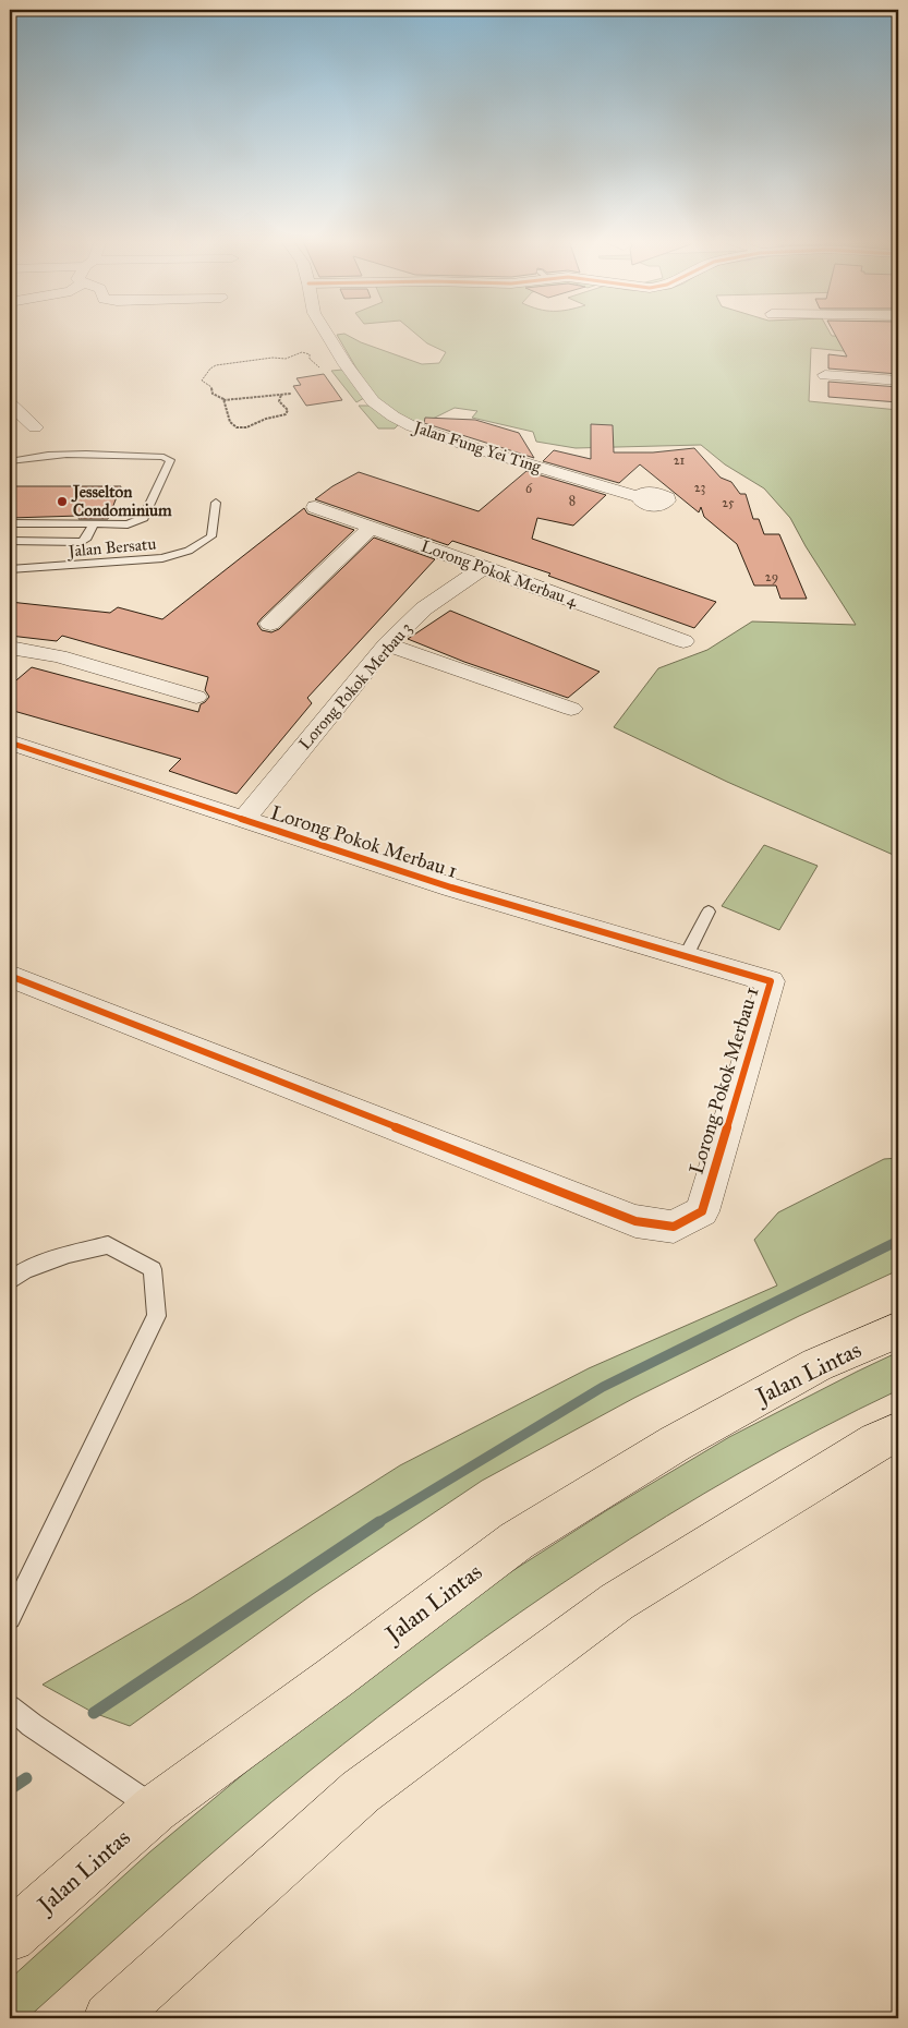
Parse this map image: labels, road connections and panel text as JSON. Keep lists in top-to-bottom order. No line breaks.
{"streets":{"highway":["Jalan Lintas"],"street":["Jalan Fung Yei Ting","Lorong Pokok Merbau 4","Lorong Pokok Merbau 3","Lorong Pokok Merbau 1"],"lane":["Jalan Bersatu"]},"crossings":[["Lorong Pokok Merbau 4","Lorong Pokok Merbau 3"],["Lorong Pokok Merbau 3","Lorong Pokok Merbau 1"]],"places":["Jesselton Condominium"],"house_numbers":["21","23","6","8","25","29"]}
